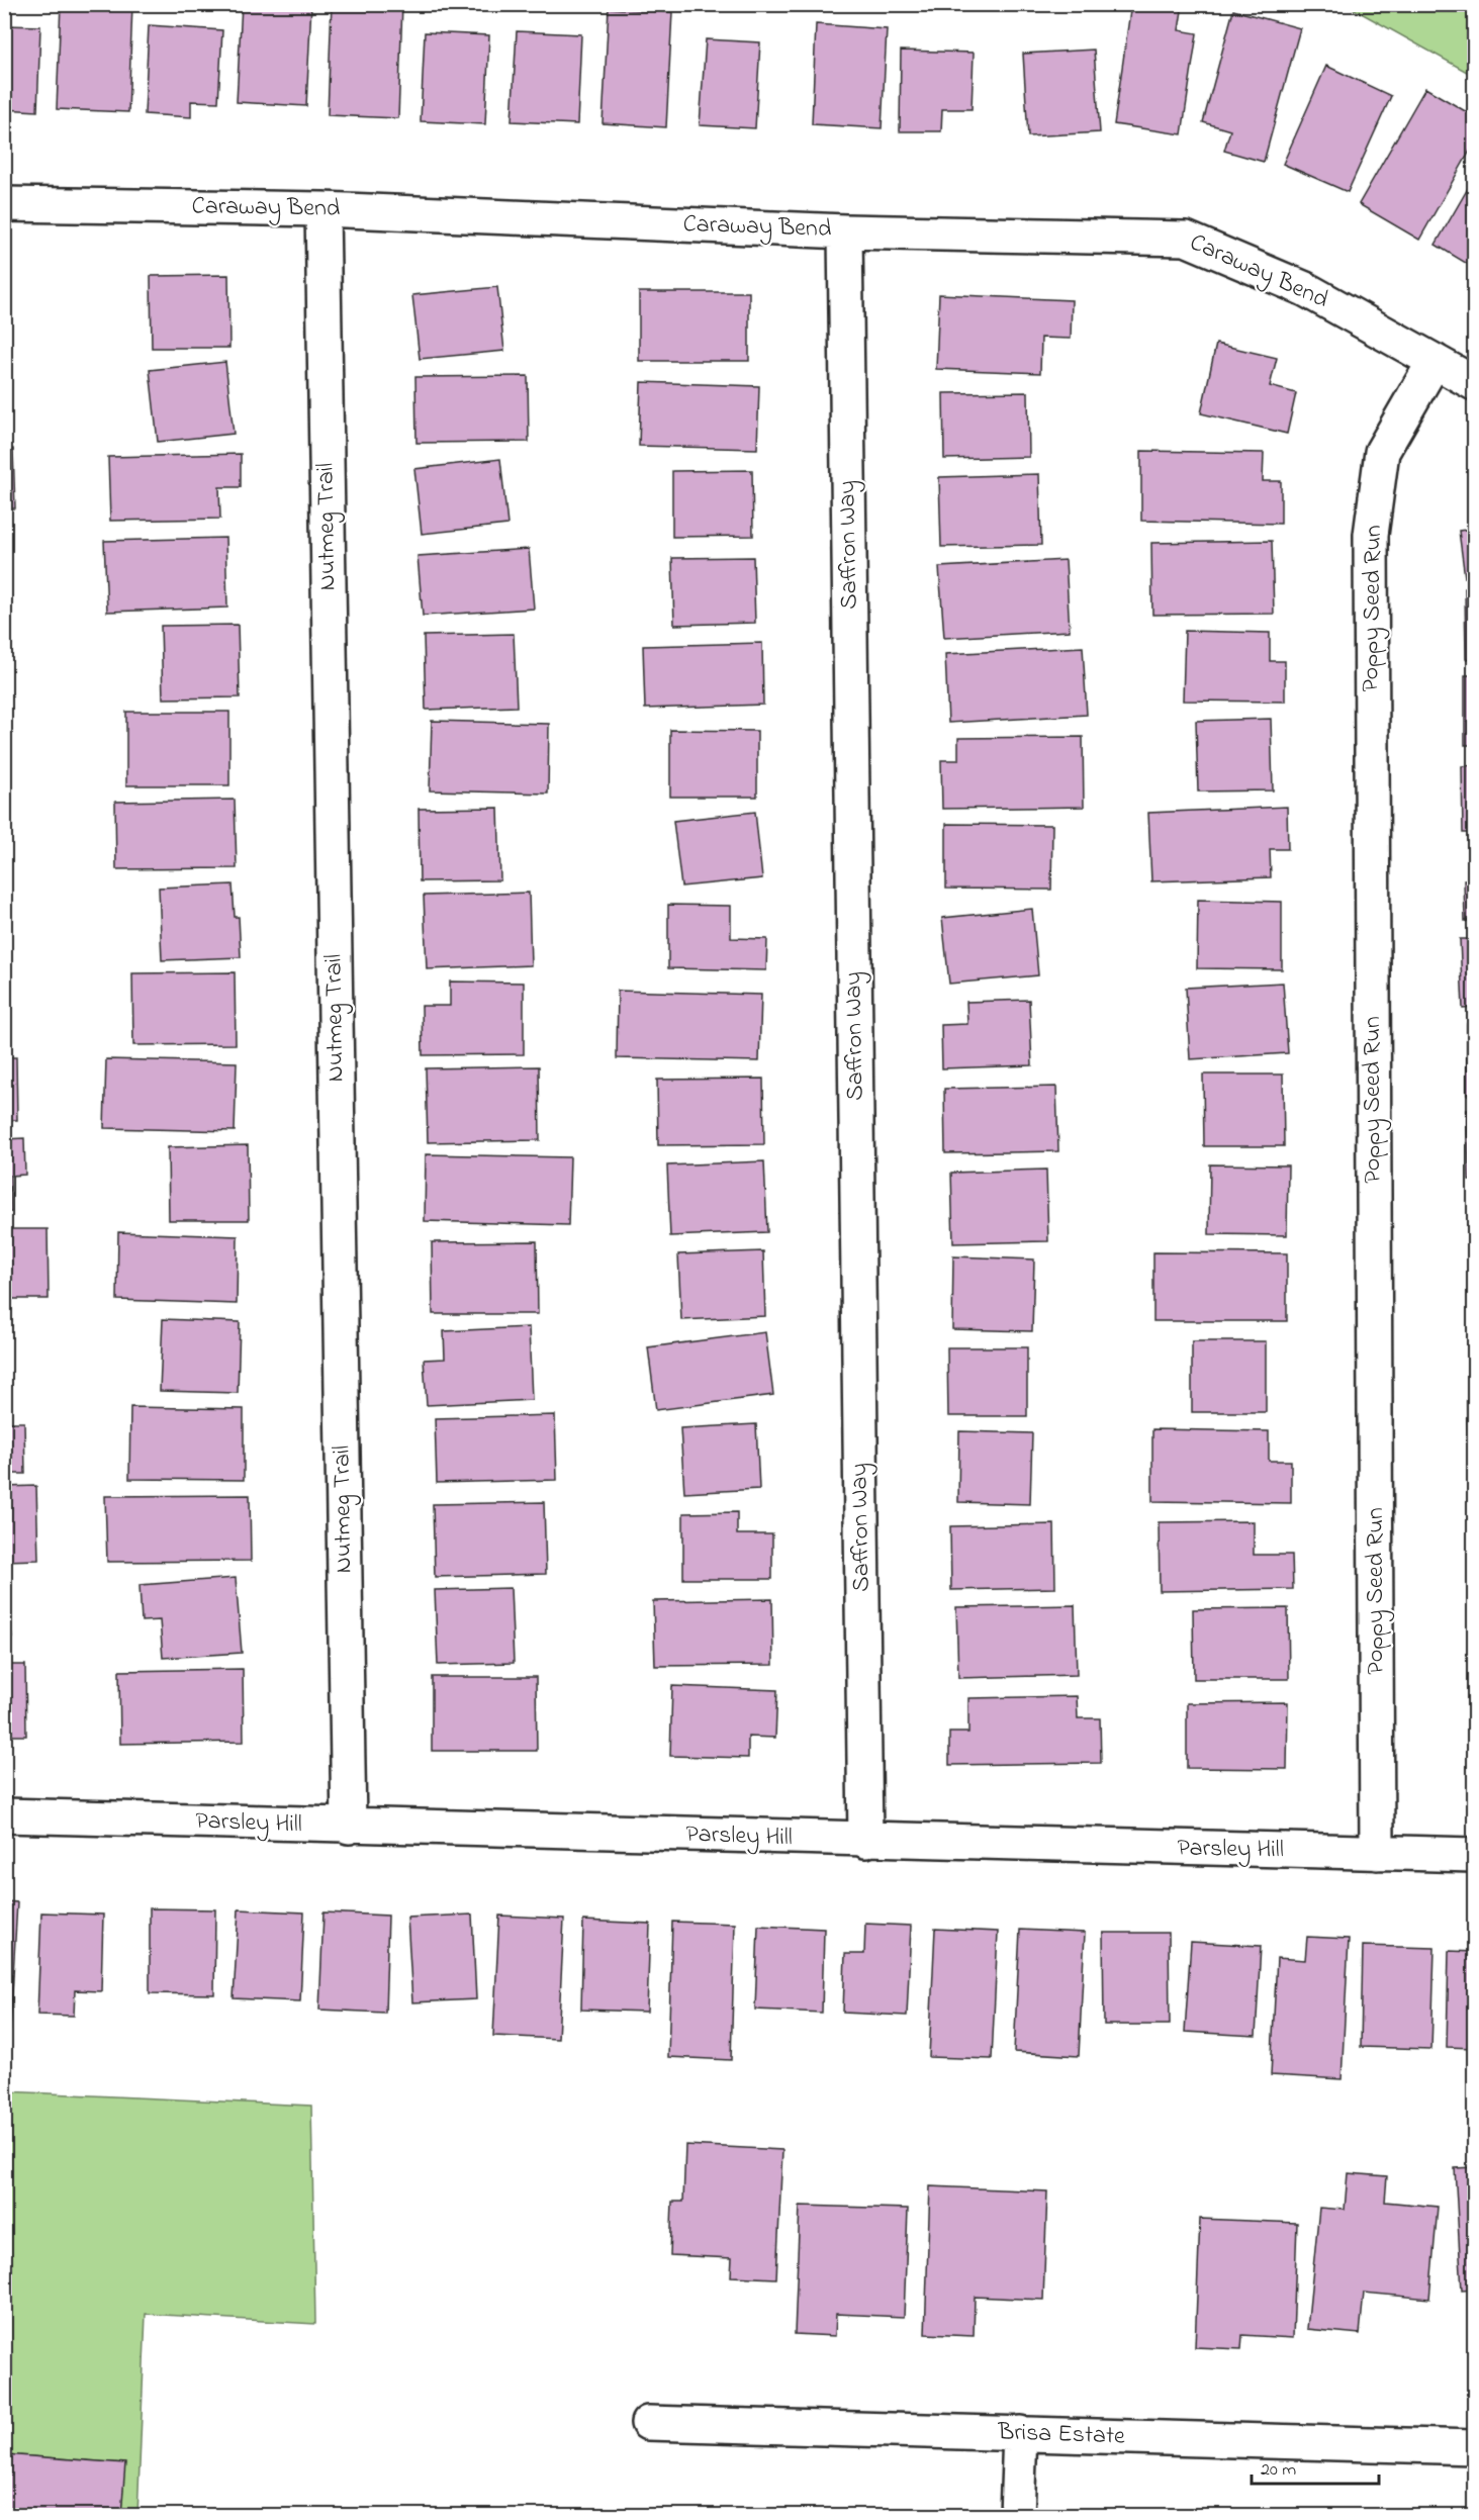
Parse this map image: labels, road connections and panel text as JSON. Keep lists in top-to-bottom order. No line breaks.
{"streets":{"street":["Caraway Bend","Nutmeg Trail","Saffron Way","Poppy Seed Run","Parsley Hill","Brisa Estate"]},"crossings":[["Caraway Bend","Nutmeg Trail"],["Caraway Bend","Saffron Way"],["Caraway Bend","Poppy Seed Run"],["Nutmeg Trail","Parsley Hill"],["Saffron Way","Parsley Hill"],["Poppy Seed Run","Parsley Hill"]],"scale_bar":"20 m"}
